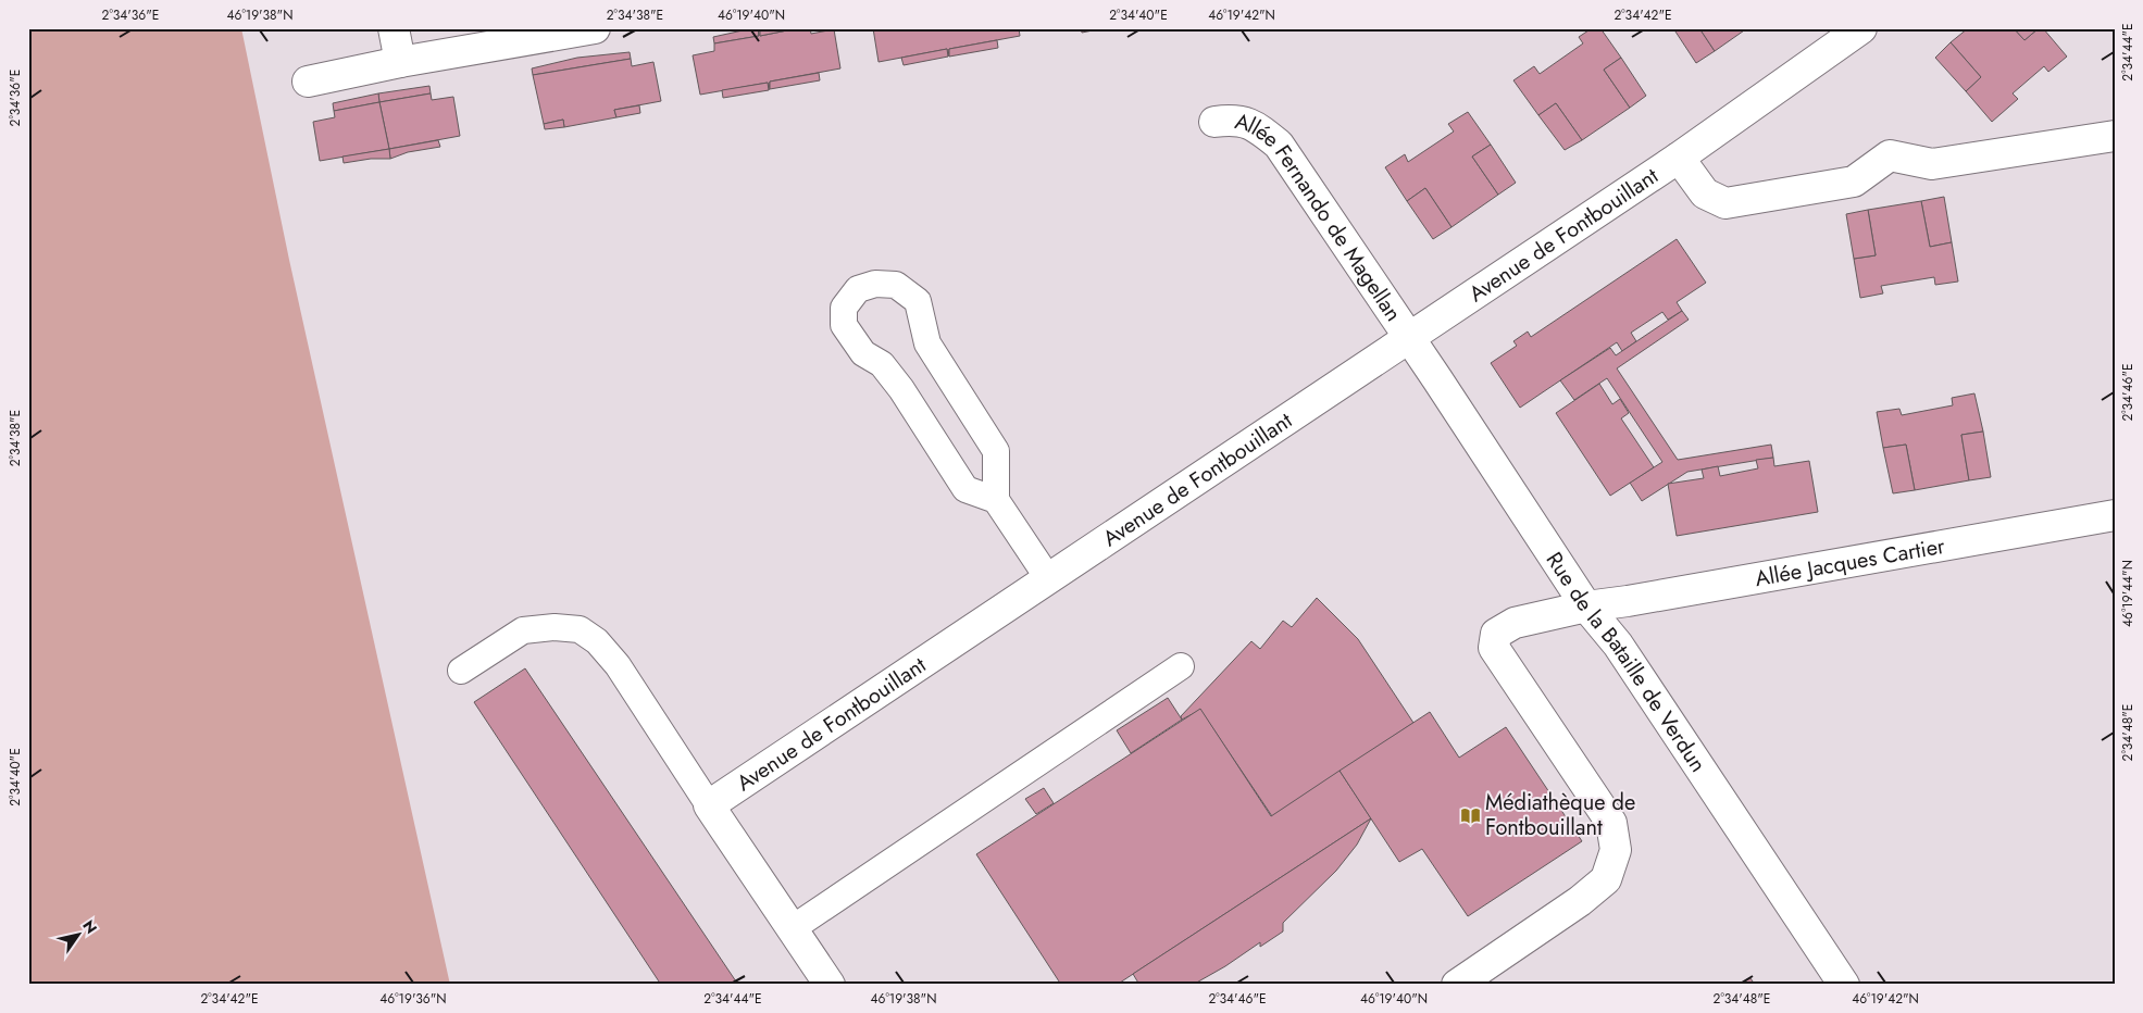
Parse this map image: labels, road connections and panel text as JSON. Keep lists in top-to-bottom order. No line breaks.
{"streets":{"street":["Allée Fernando de Magellan","Avenue de Fontbouillant","Allée Jacques Cartier","Rue de la Bataille de Verdun"]},"crossings":[["Allée Fernando de Magellan","Avenue de Fontbouillant"],["Allée Fernando de Magellan","Rue de la Bataille de Verdun"],["Avenue de Fontbouillant","Rue de la Bataille de Verdun"],["Allée Jacques Cartier","Rue de la Bataille de Verdun"]],"places":{"library":["Médiathèque de Fontbouillant"]},"north":"top right","coordinates":["2°34'36\"E","46°19'38\"N","2°34'38\"E","46°19'40\"N","2°34'40\"E","46°19'42\"N","2°34'42\"E","2°34'44\"E","2°34'46\"E","46°19'44\"N","2°34'48\"E","46°19'36\"N"]}
